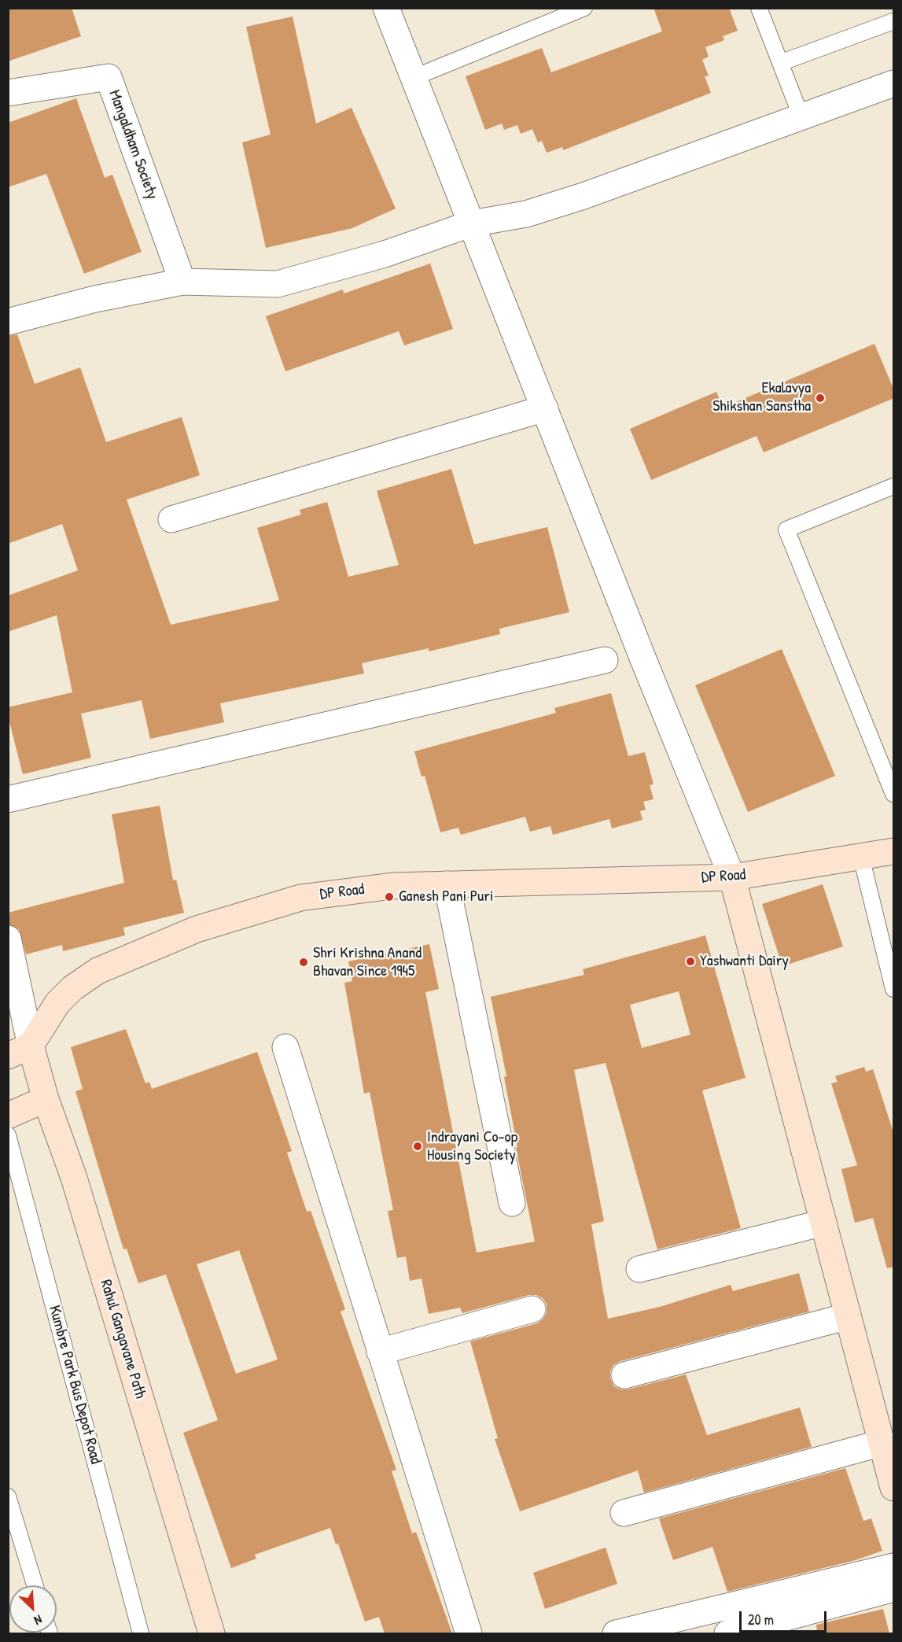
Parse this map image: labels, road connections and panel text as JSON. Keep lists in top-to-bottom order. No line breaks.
{"streets":{"street":["Mangaldham Society","DP Road","Rahul Gangavane Path"],"lane":["Kumbre Park Bus Depot Road"]},"crossings":[["DP Road","Rahul Gangavane Path"]],"places":["Ekalavya Shikshan Sanstha","Ganesh Pani Puri","Yashwanti Dairy","Shri Krishna Anand Bhavan Since 1945","Indrayani Co-op Housing Society"],"scale_bar":"20 m","north":"bottom right"}
